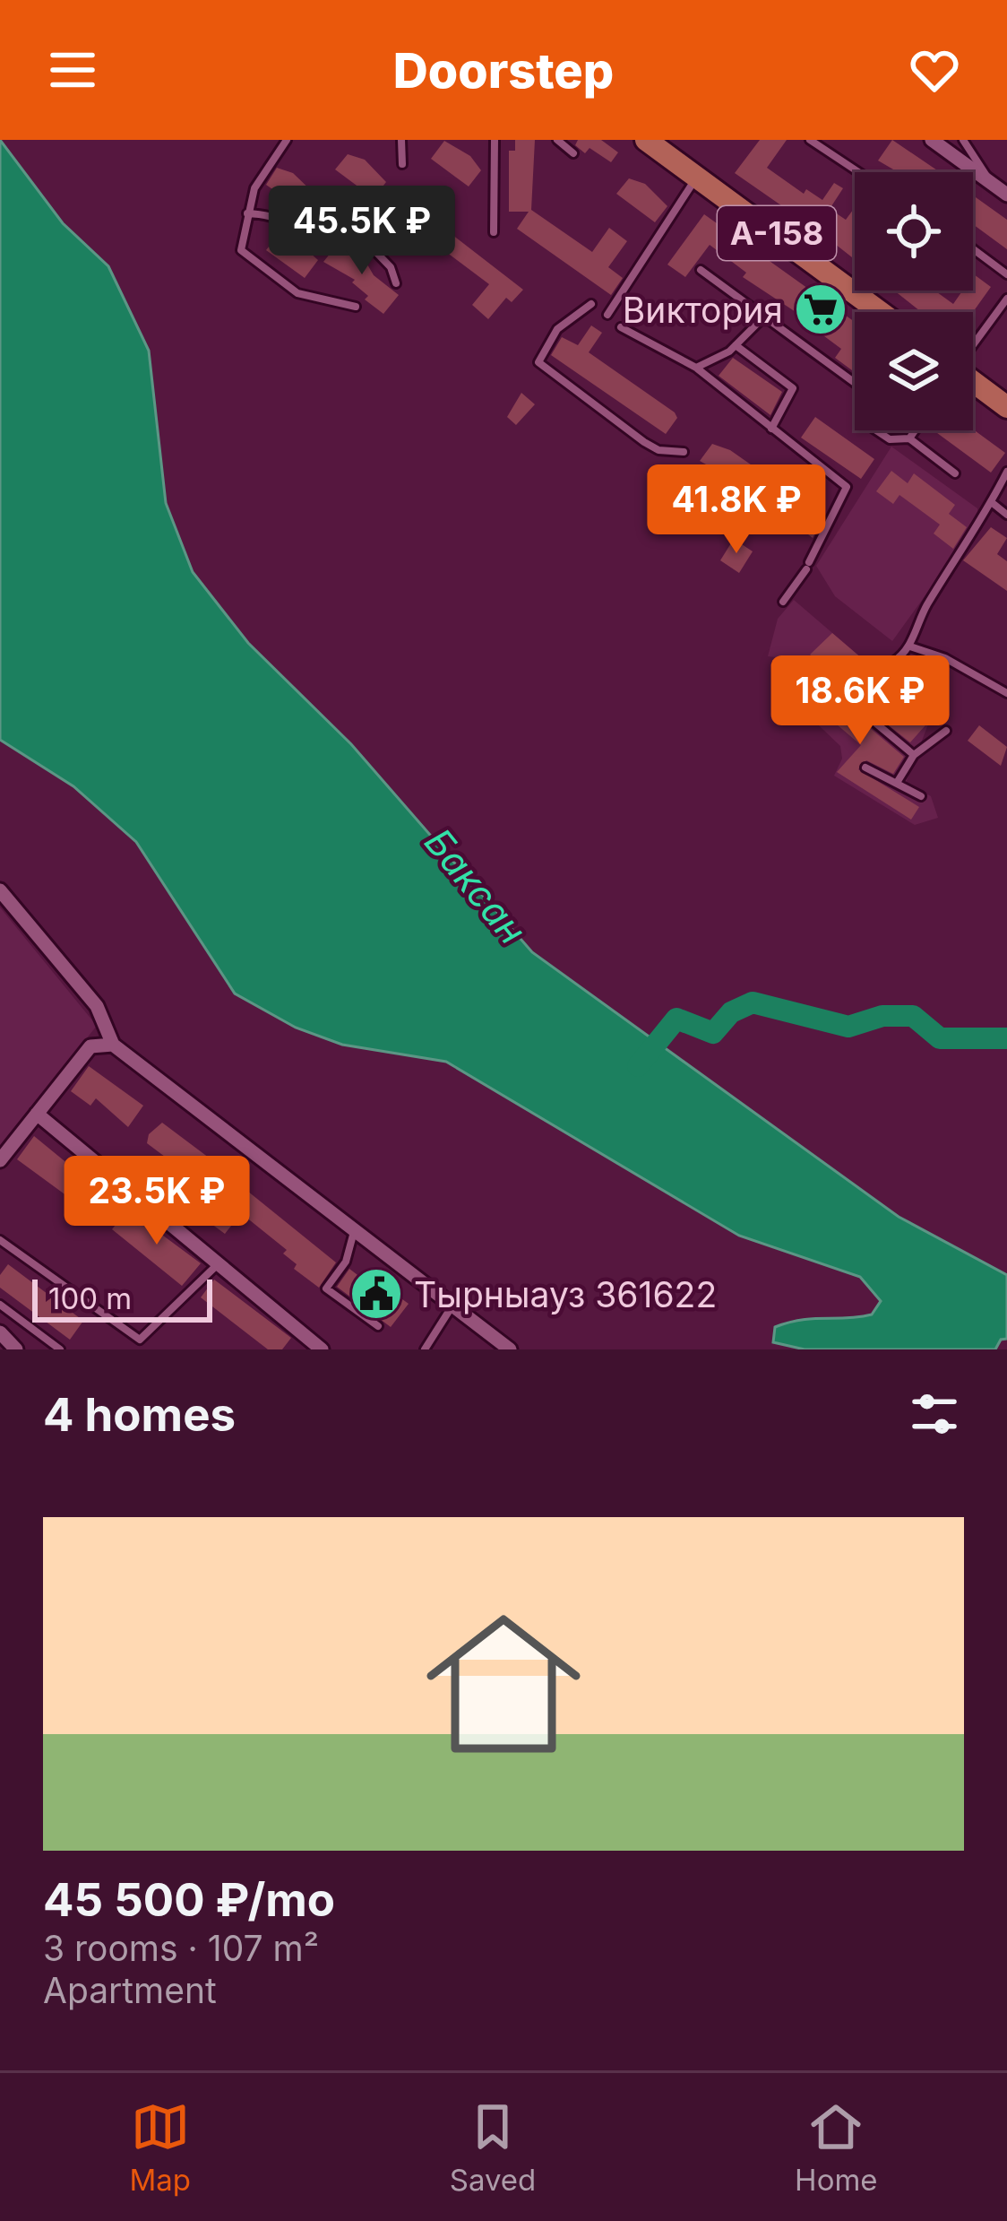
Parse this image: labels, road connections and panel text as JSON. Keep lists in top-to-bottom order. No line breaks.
{"streets":{"main road":["А-158"]},"water":["Баксан"],"places":{"supermarket":["Виктория"],"public building":["Тырныауз 361622"]},"scale_bar":"100 m","page":{"header":"Doorstep","price":["45.5K ₽","41.8K ₽","18.6K ₽","23.5K ₽"],"scale":"100 m","heading":"4 homes","list":[{"name":"45 500 ₽/mo","note":"3 rooms · 107 m² · Apartment"}],"tabs":["Map","Saved","Home"]}}
